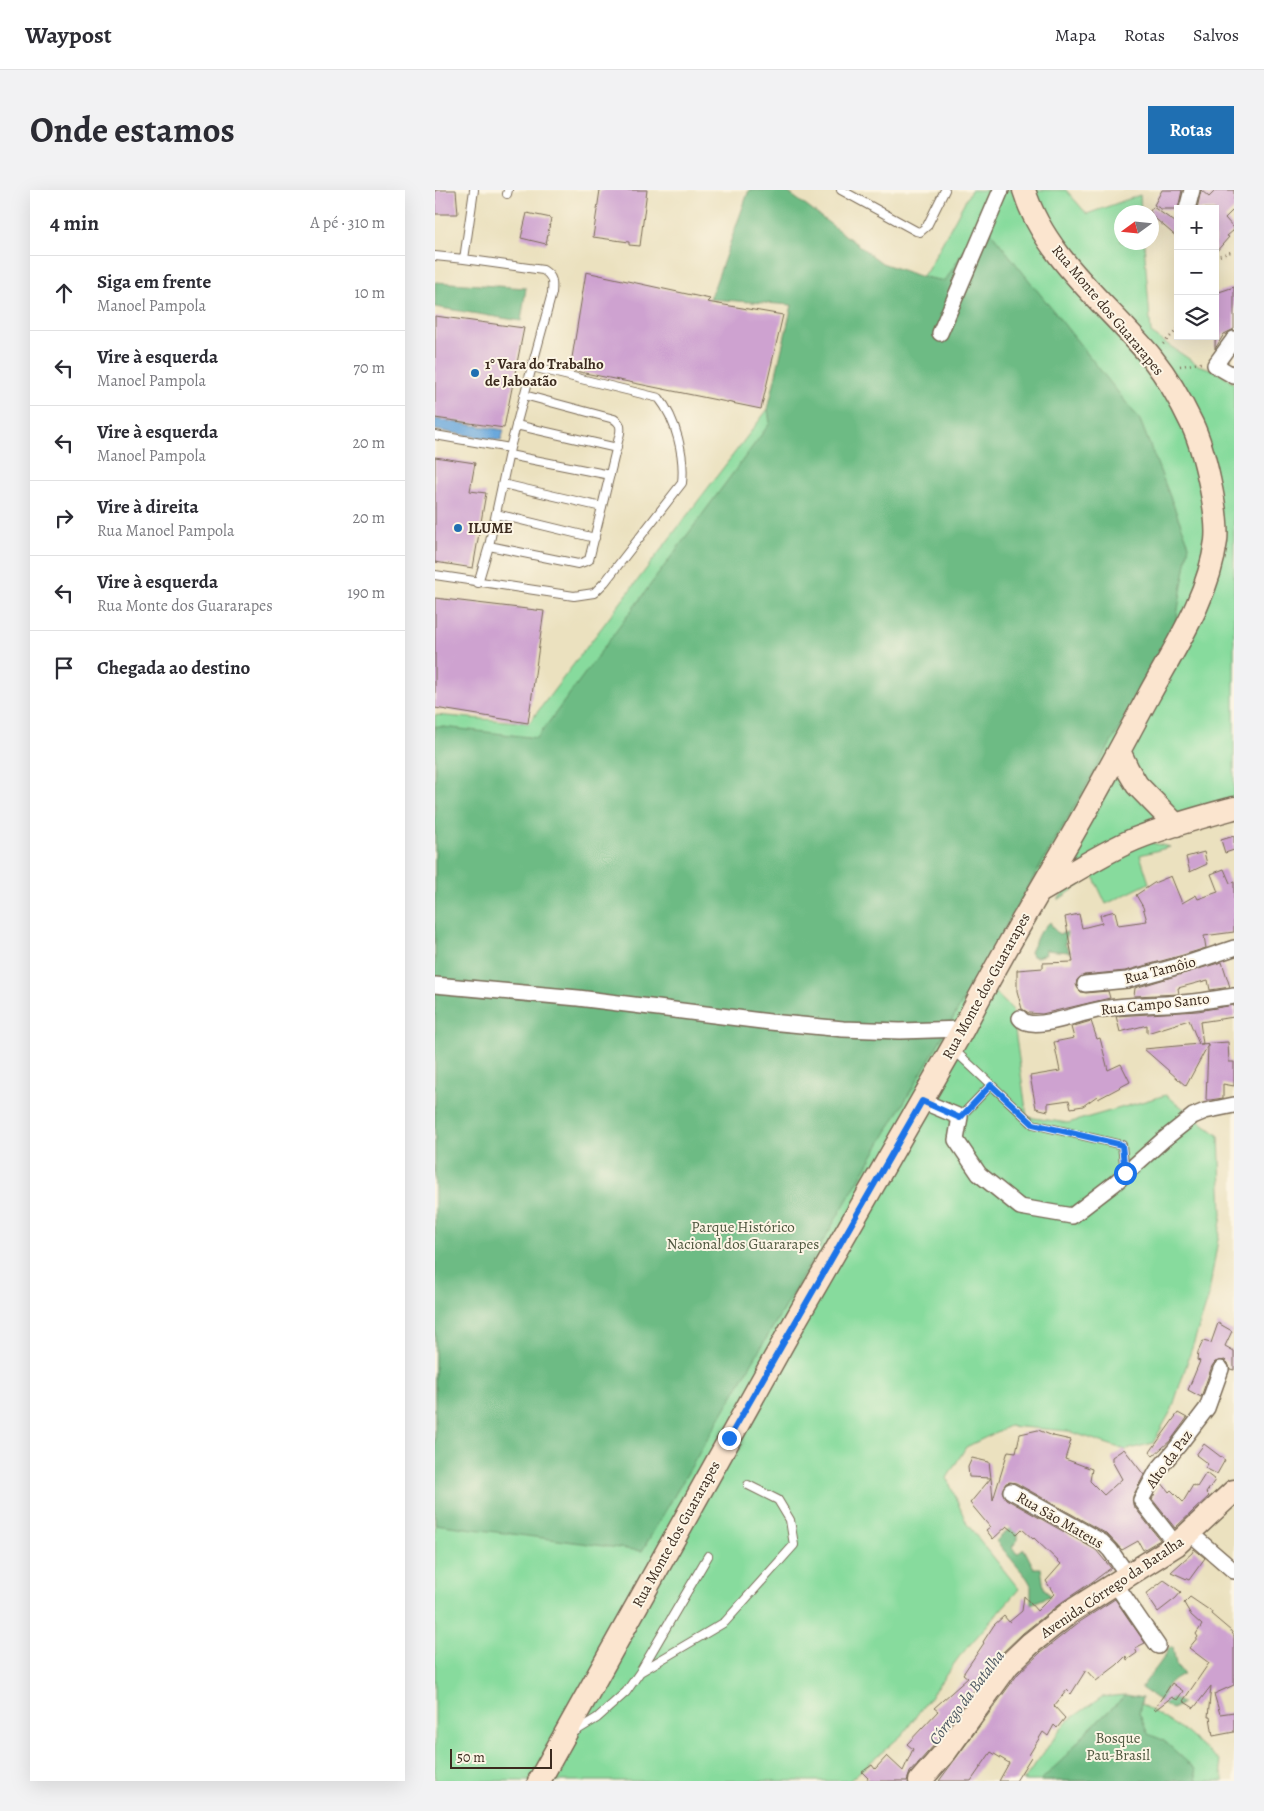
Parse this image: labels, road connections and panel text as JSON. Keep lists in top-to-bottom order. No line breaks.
{"streets":{"main road":["Rua Monte dos Guararapes","Avenida Córrego da Batalha"],"street":["Rua Tamôio","Rua Campo Santo","Alto da Paz","Rua São Mateus"]},"crossings":[["Alto da Paz","Avenida Córrego da Batalha"],["Rua São Mateus","Avenida Córrego da Batalha"]],"water":["Córrego da Batalha"],"parks":["Parque Histórico Nacional dos Guararapes","Bosque Pau-Brasil"],"places":["1° Vara do Trabalho de Jaboatão","ILUME"],"scale_bar":"50 m","north":"left","page":{"header":"Waypost","nav":["Mapa","Rotas","Salvos"],"title":"Onde estamos","buttons":"Rotas","heading":["4 min","A pé · 310 m"],"map_buttons":["+","−"],"list":[["Siga em frente","Manoel Pampola","10 m"],["Vire à esquerda","Manoel Pampola","70 m"],["Vire à esquerda","Manoel Pampola","20 m"],["Vire à direita","Rua Manoel Pampola","20 m"],["Vire à esquerda","Rua Monte dos Guararapes","190 m"],"Chegada ao destino"],"scale":"50 m"}}
